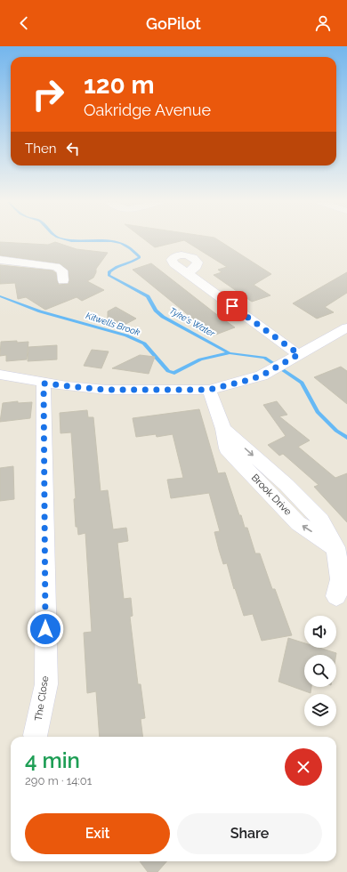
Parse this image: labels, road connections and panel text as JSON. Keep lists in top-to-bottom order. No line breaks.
{"streets":{"street":["Brook Drive","The Close"]},"water":["Tyke's Water","Kitwells Brook"],"page":{"header":"GoPilot","turn":["120 m","Oakridge Avenue"],"then":"Then","heading":["4 min","290 m · 14:01"],"buttons":["Exit","Share"]}}
